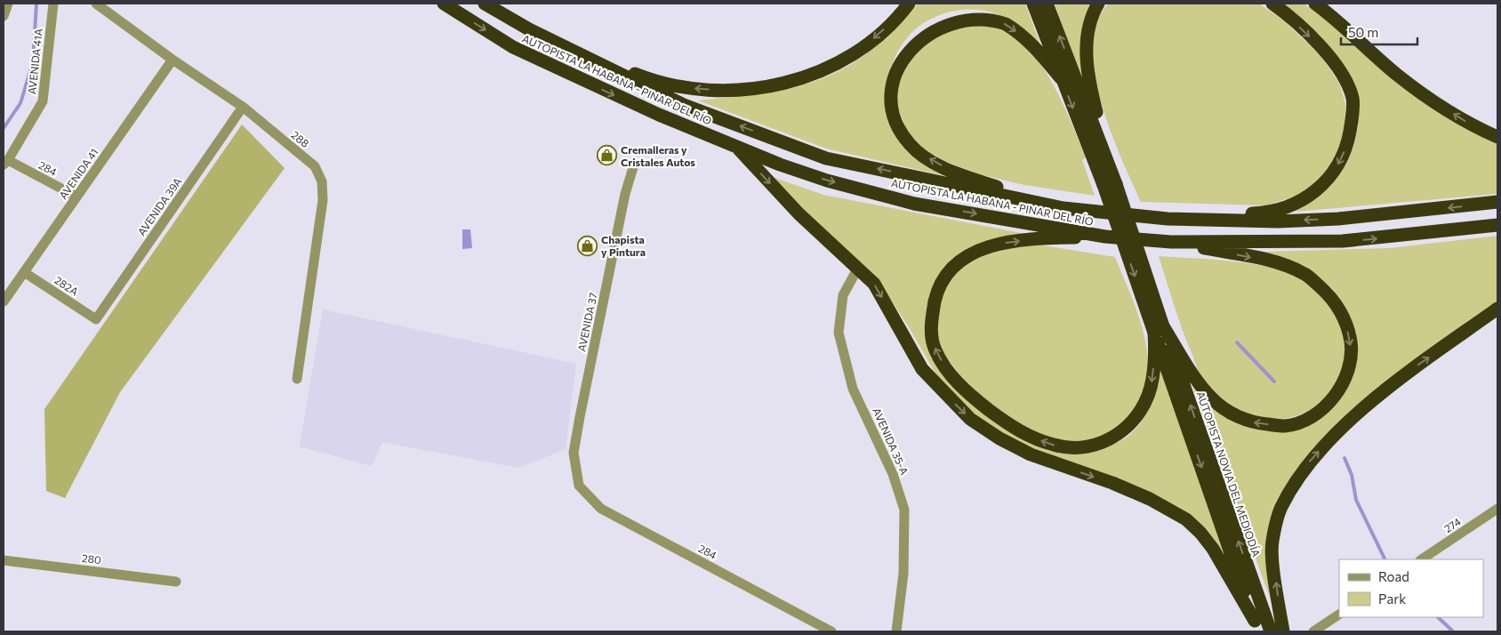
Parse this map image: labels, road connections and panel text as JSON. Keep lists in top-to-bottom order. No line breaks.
{"streets":{"highway":["AUTOPISTA LA HABANA - PINAR DEL RÍO","AUTOPISTA NOVIA DEL MEDIODÍA"],"street":["AVENIDA 41A","288","284","AVENIDA 41","AVENIDA 39A","282A","AVENIDA 37","AVENIDA 35-A","274","280"]},"crossings":[["AVENIDA 41A","284"],["288","AVENIDA 41"],["288","AVENIDA 39A"],["284","AVENIDA 41"],["284","AVENIDA 37"],["AVENIDA 41","282A"],["AVENIDA 39A","282A"]],"places":{"shop":["Cremalleras y Cristales Autos","Chapista y Pintura"]},"legend":["Road","Park"],"scale_bar":"50 m"}
